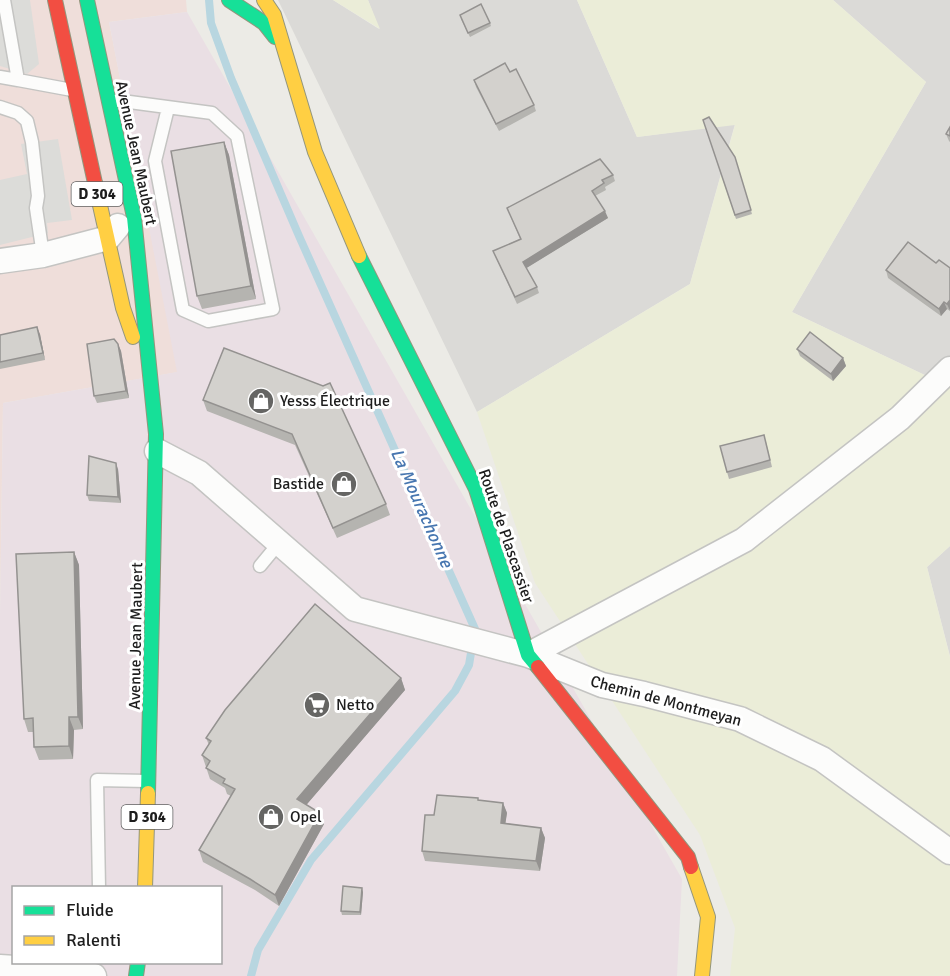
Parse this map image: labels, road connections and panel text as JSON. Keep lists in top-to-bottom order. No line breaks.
{"streets":{"main road":["Avenue Jean Maubert","D 304","Route de Plascassier"],"street":["Chemin de Montmeyan"]},"crossings":[["Avenue Jean Maubert","Chemin de Montmeyan"],["Route de Plascassier","Chemin de Montmeyan"]],"water":["La Mourachonne"],"places":{"shop":["Yesss Électrique","Bastide","Opel"],"supermarket":["Netto"]},"legend":["Fluide","Ralenti"]}
